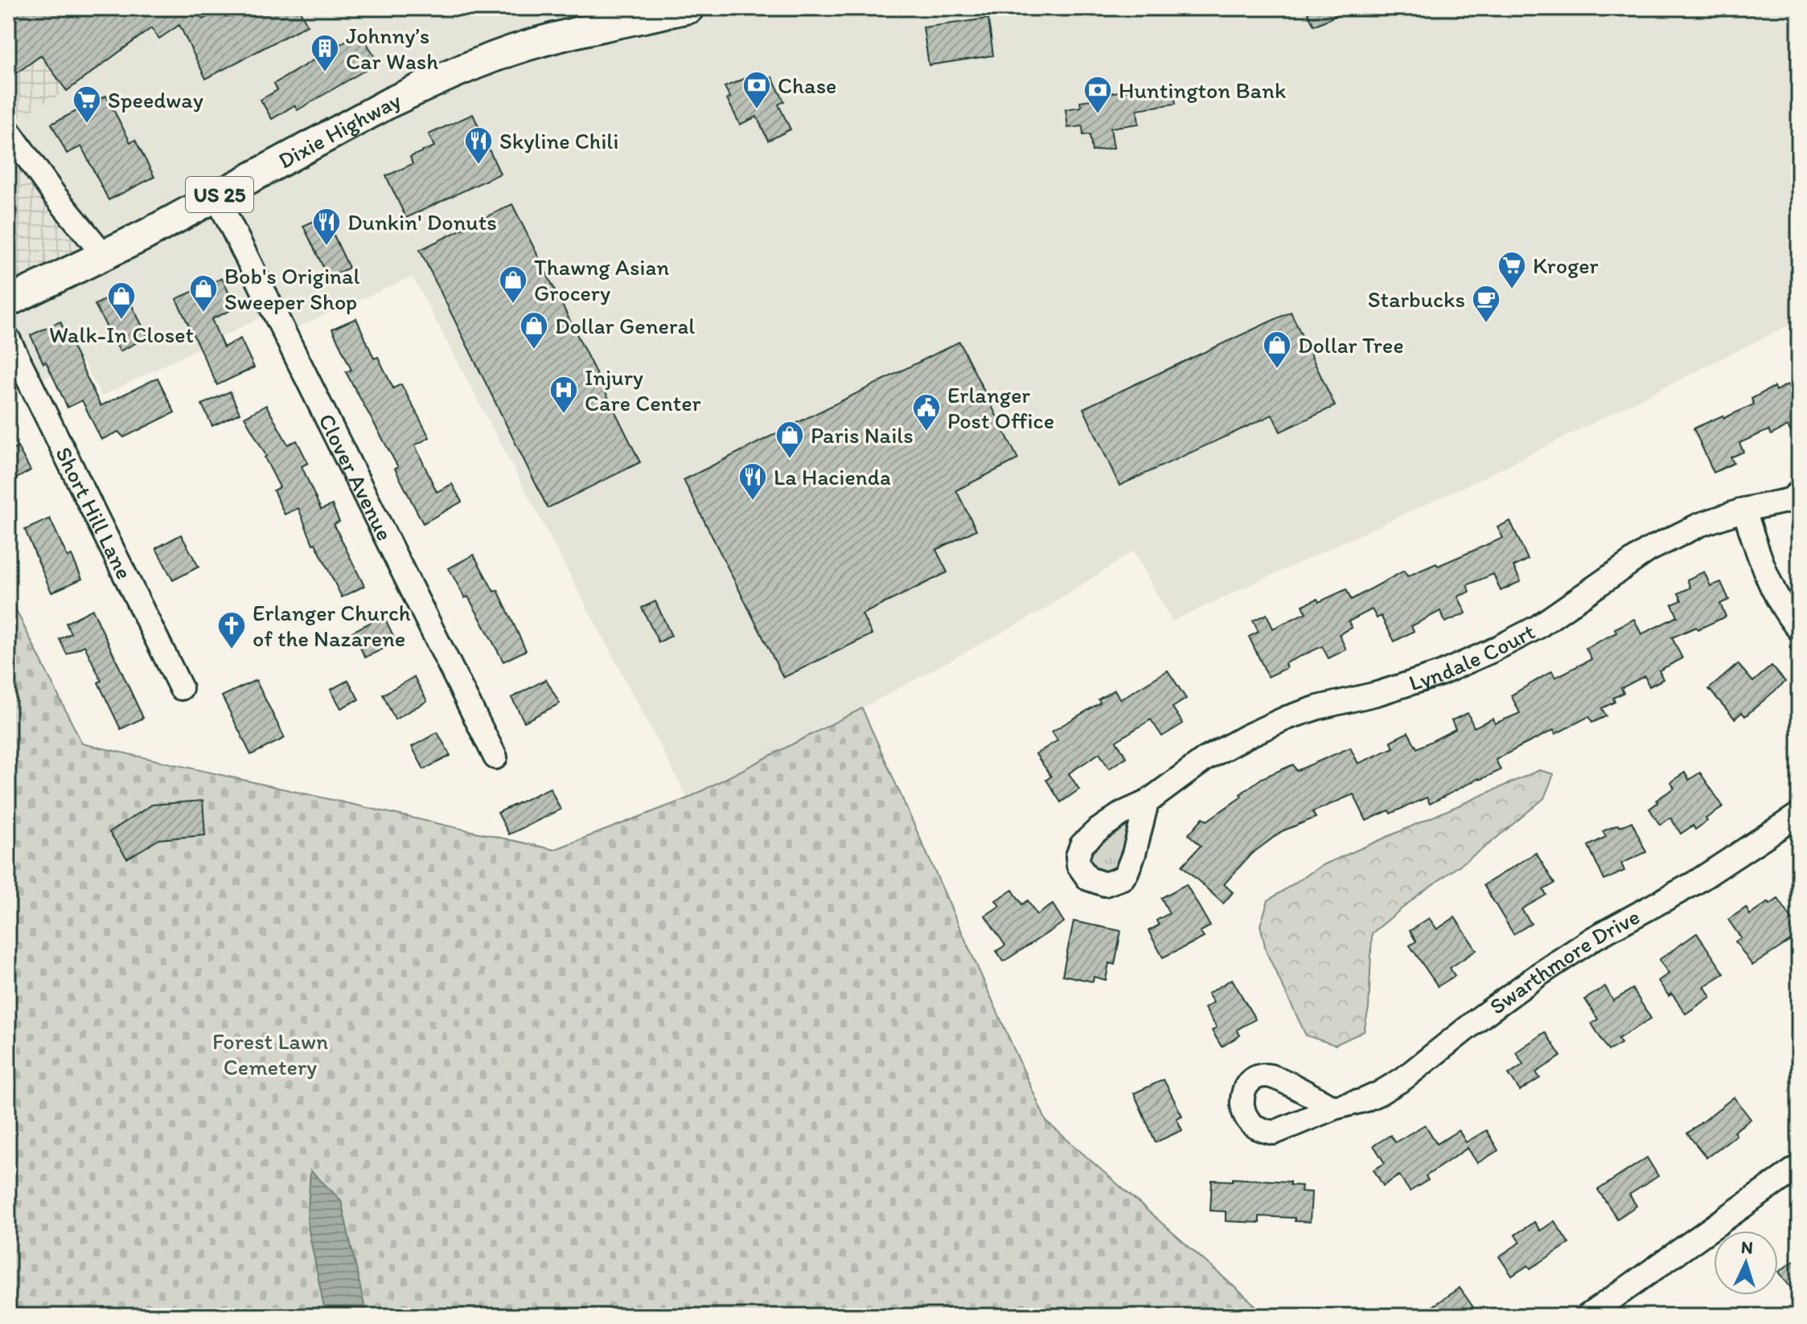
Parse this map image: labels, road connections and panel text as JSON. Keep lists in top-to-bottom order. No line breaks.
{"streets":{"main road":["Dixie Highway","US 25"],"street":["Clover Avenue","Short Hill Lane","Lyndale Court","Swarthmore Drive"]},"crossings":[["Dixie Highway","Clover Avenue"]],"parks":["Forest Lawn Cemetery"],"places":{"building":["Johnny’s Car Wash"],"bank":["Chase","Huntington Bank"],"supermarket":["Speedway","Kroger"],"restaurant":["Skyline Chili","Dunkin' Donuts","La Hacienda"],"shop":["Thawng Asian Grocery","Bob's Original Sweeper Shop","Walk-In Closet","Dollar General","Dollar Tree","Paris Nails"],"cafe":["Starbucks"],"hospital":["Injury Care Center"],"public building":["Erlanger Post Office"],"church":["Erlanger Church of the Nazarene"]},"north":"top"}
